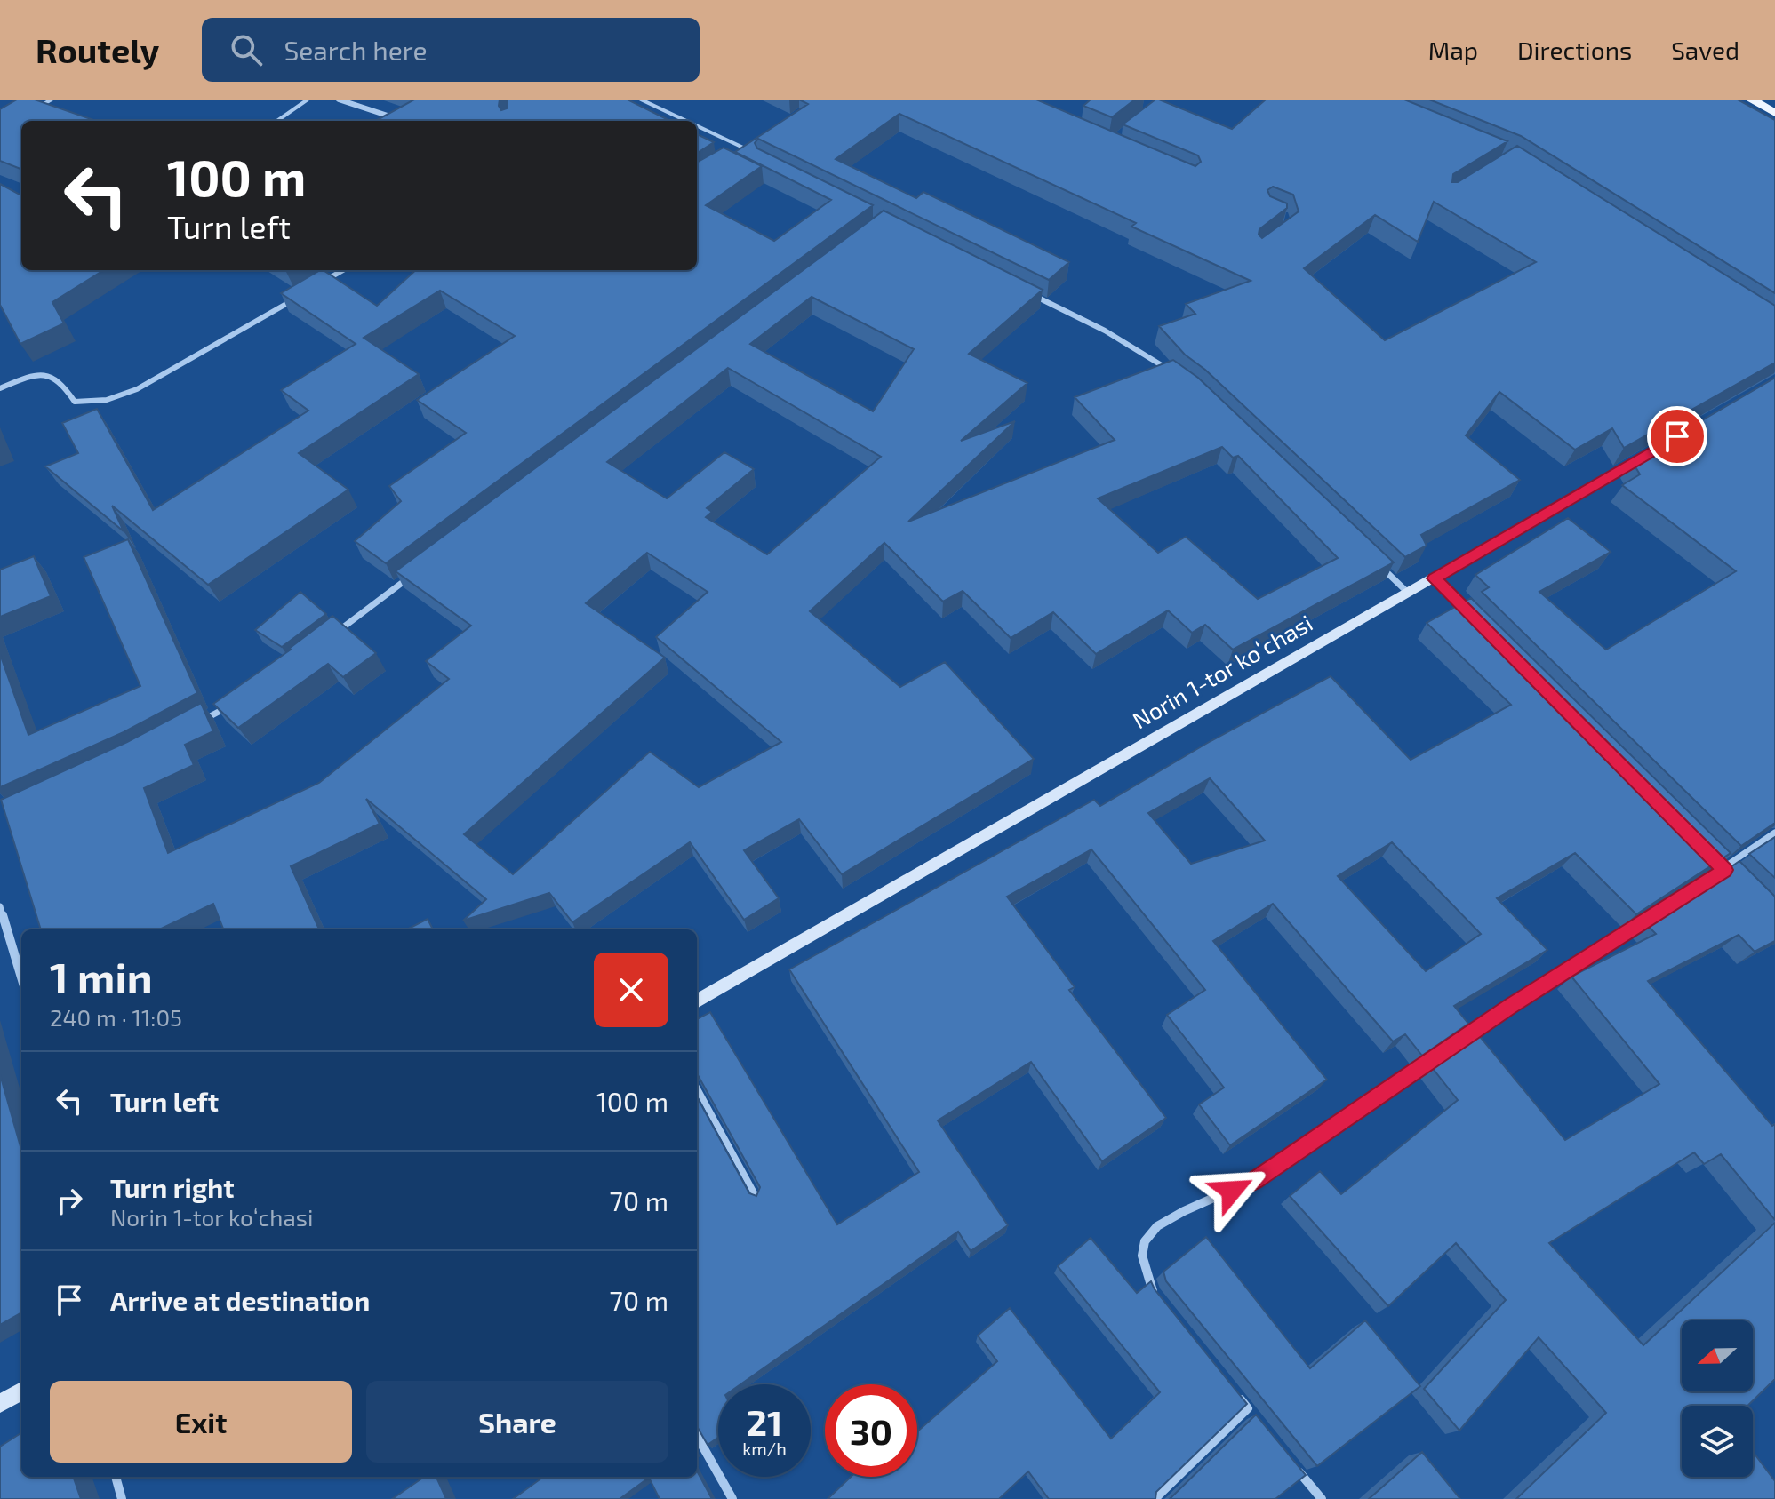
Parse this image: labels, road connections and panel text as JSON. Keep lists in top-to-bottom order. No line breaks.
{"streets":{"street":["Norin 1-tor koʻchasi"]},"north":"left","page":{"header":"Routely","search":"Search here","nav":["Map","Directions","Saved"],"turn":["100 m","Turn left"],"heading":["1 min","240 m · 11:05"],"list":[{"name":"Turn left","value":"100 m"},{"name":"Turn right","note":"Norin 1-tor koʻchasi","value":"70 m"},{"name":"Arrive at destination","value":"70 m"}],"buttons":["Exit","Share"],"speed":"21 km/h","limit":"30"}}
